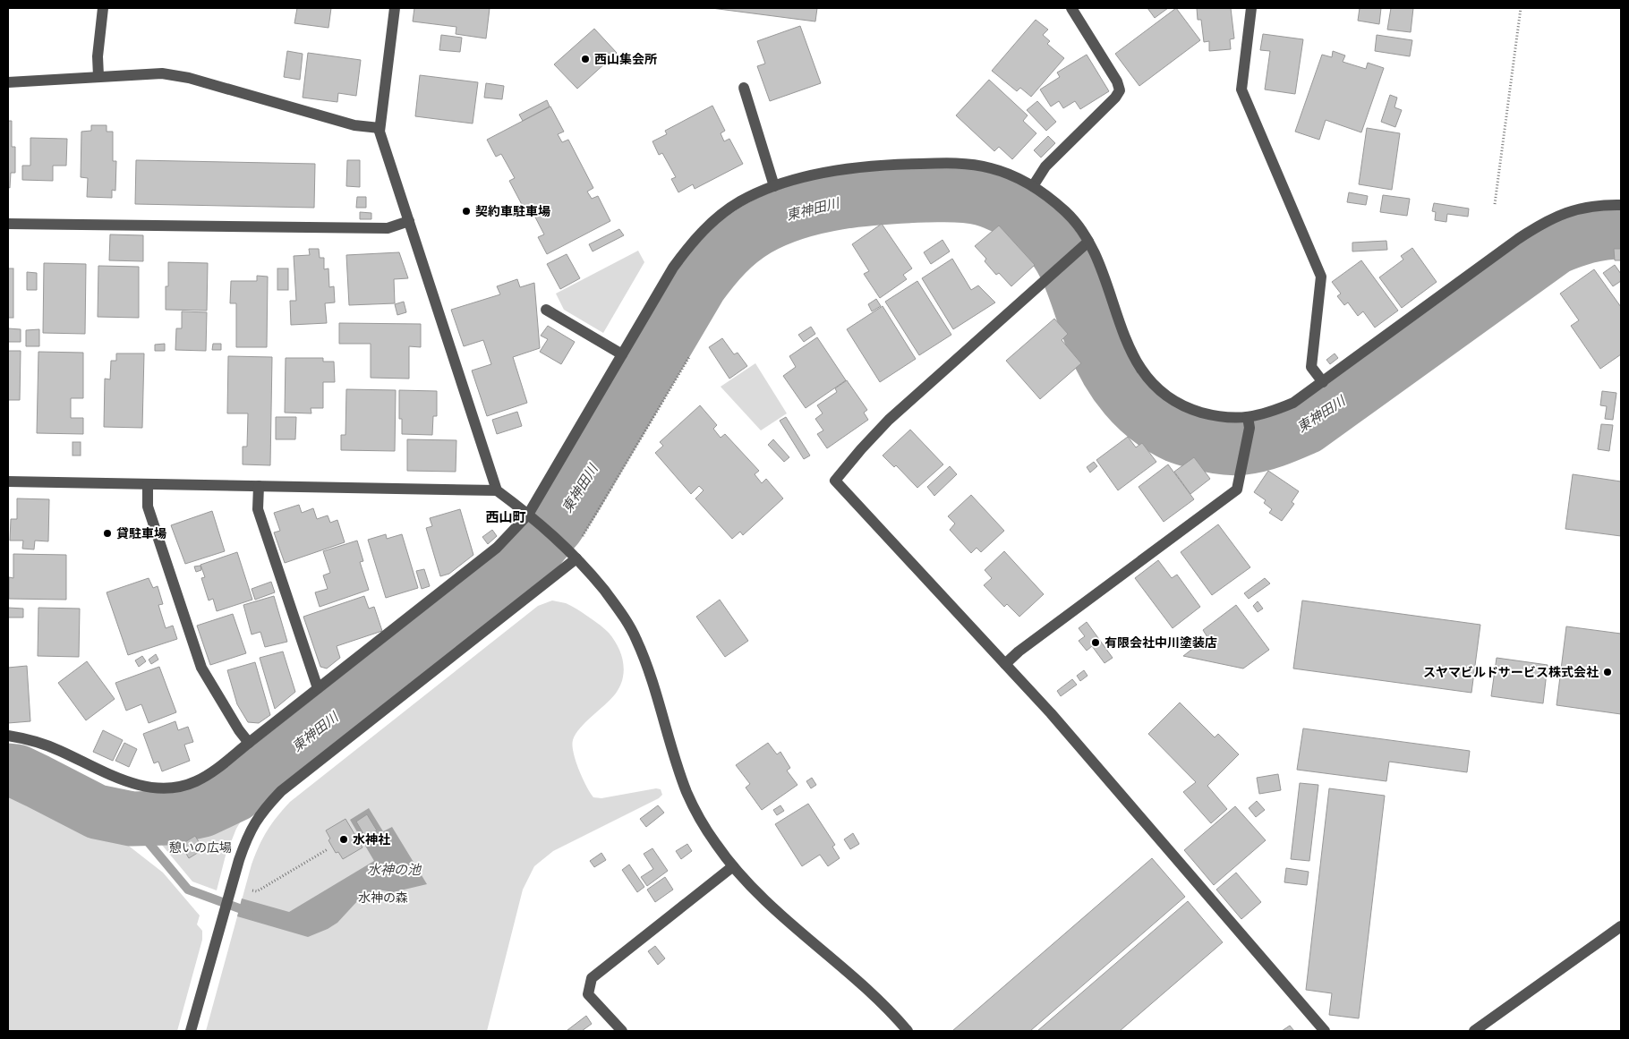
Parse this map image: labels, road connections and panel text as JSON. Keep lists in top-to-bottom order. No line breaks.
{"districts":["西山町"],"water":["東神田川","水神の池"],"parks":["憩いの広場","水神の森"],"places":["西山集会所","契約車駐車場","貸駐車場","有限会社中川塗装店","スヤマビルドサービス株式会社","水神社"]}
